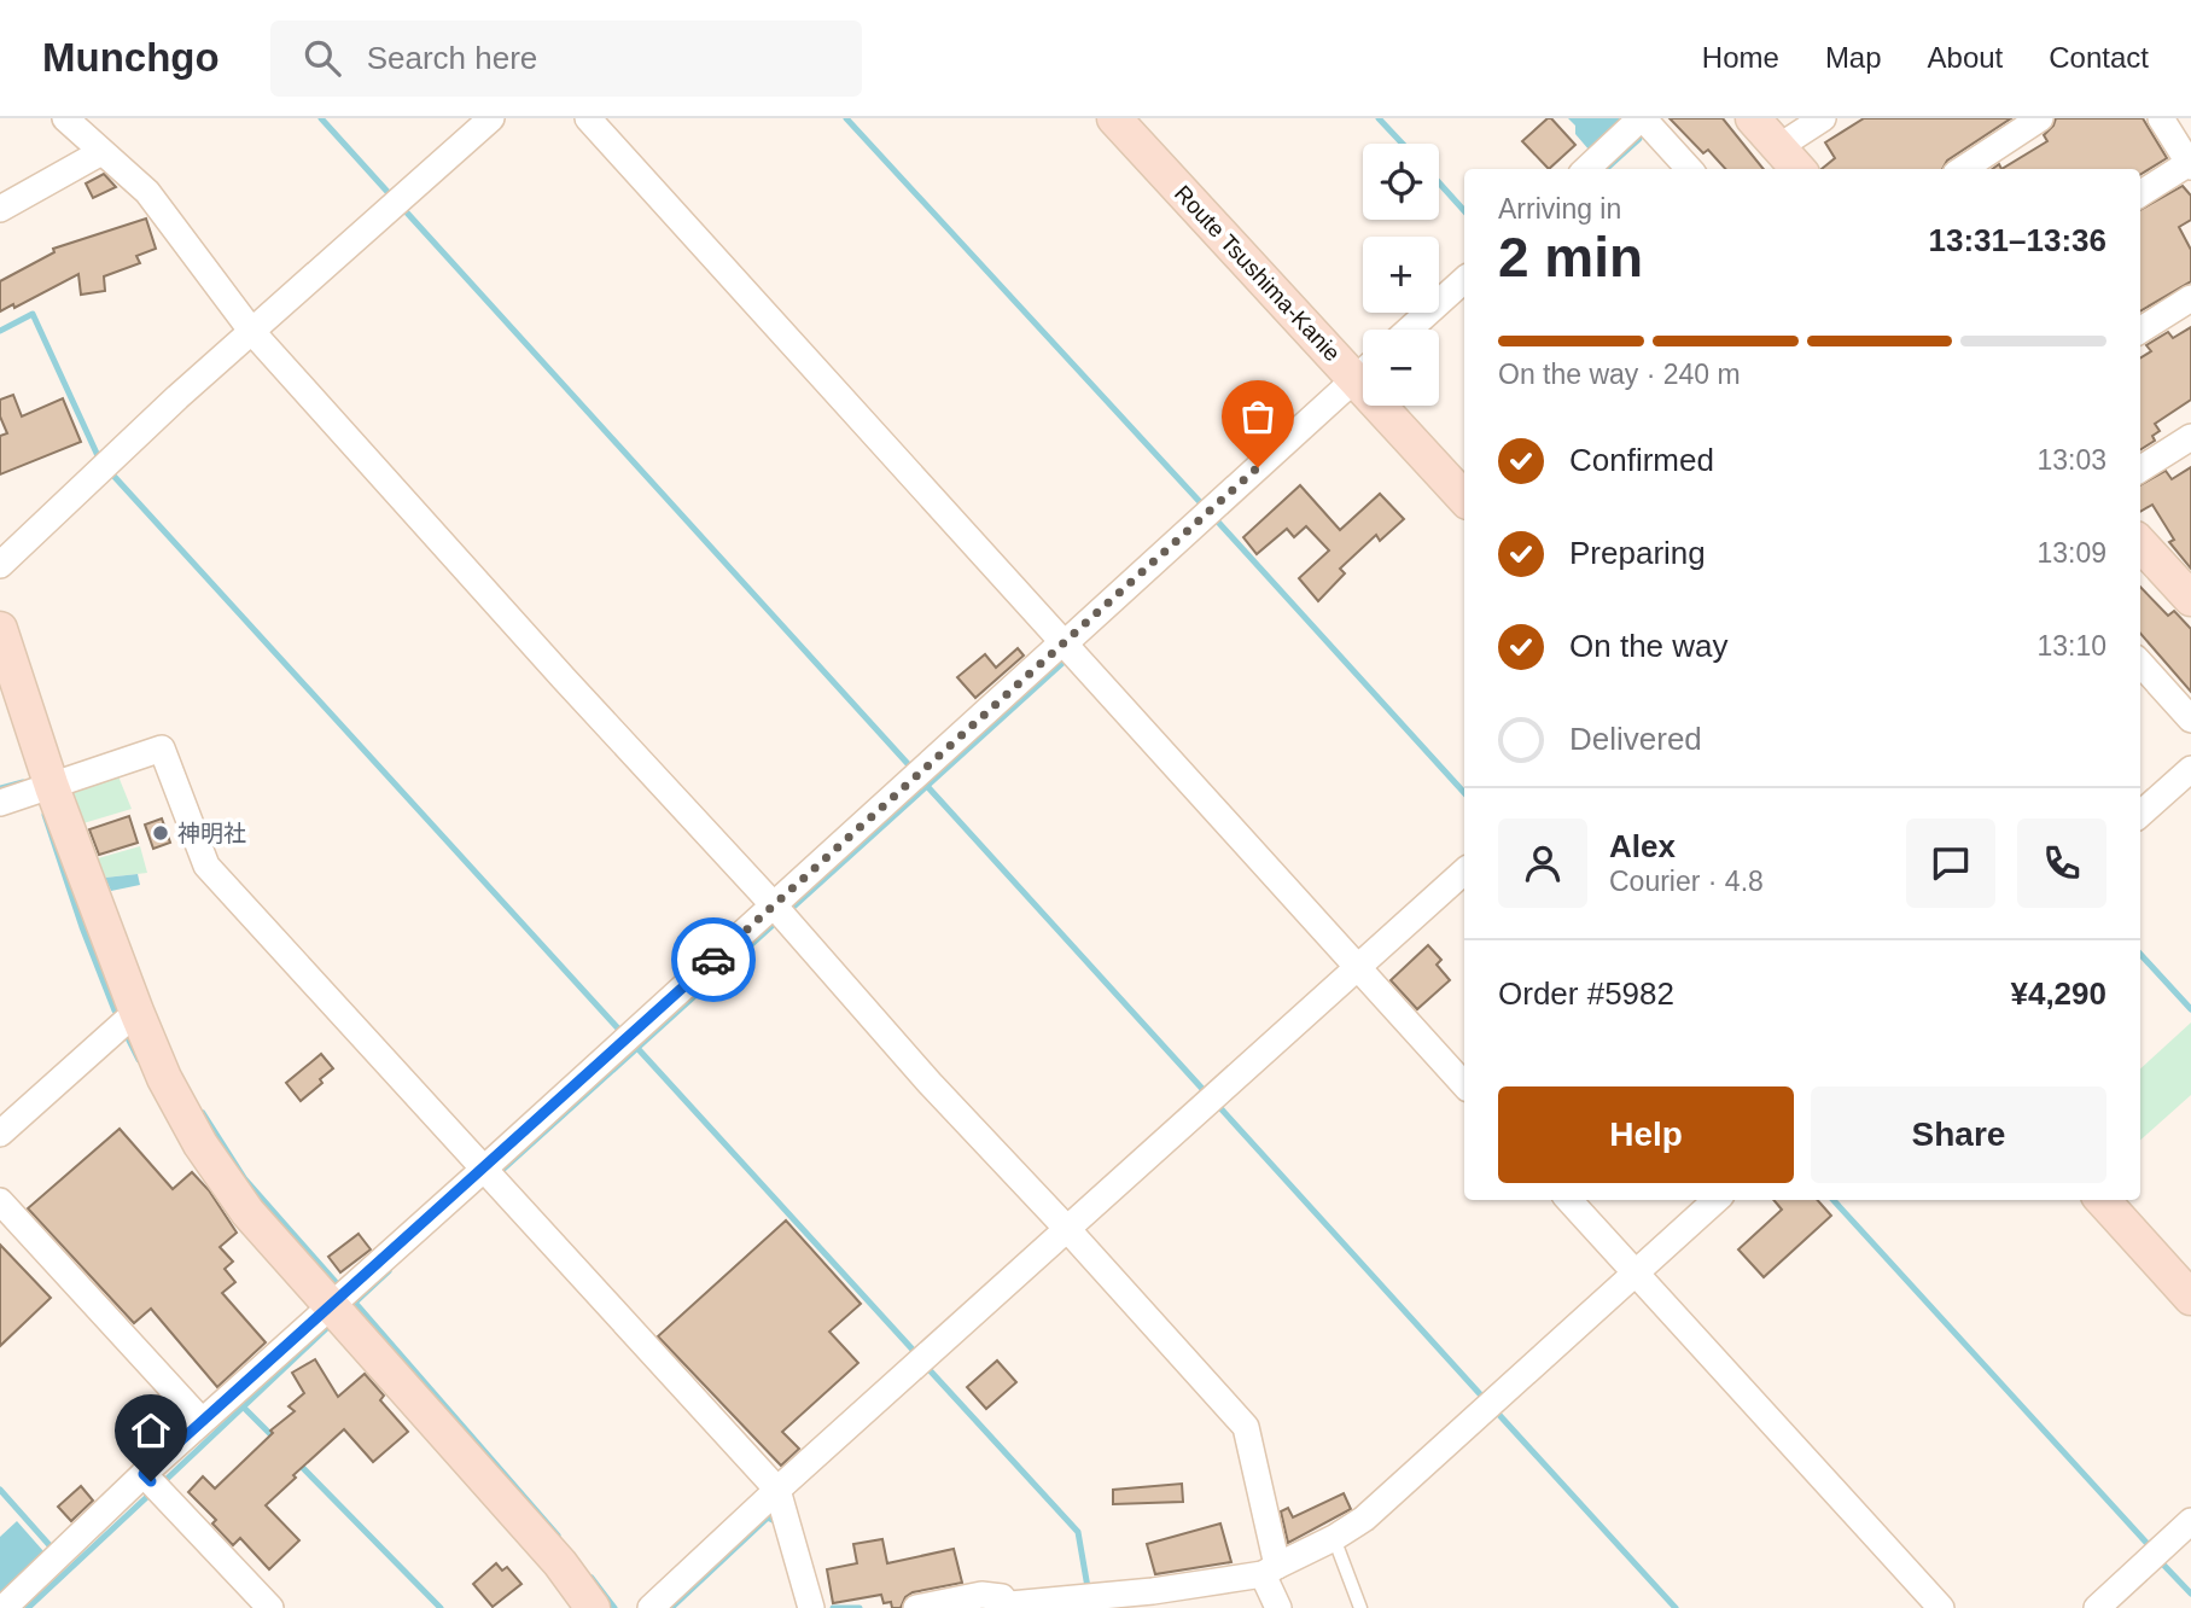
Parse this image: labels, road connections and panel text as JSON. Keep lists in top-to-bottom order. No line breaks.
{"streets":{"street":["Route Tsushima-Kanie"]},"places":["神明社"],"page":{"header":"Munchgo","search":"Search here","nav":["Home","Map","About","Contact"],"map_buttons":["+","−"],"heading":["2 min","Arriving in","13:31–13:36"],"panel":["Alex","Courier · 4.8","Order #5982","¥4,290"],"bar":"On the way · 240 m","list":[["Confirmed","13:03"],["Preparing","13:09"],["On the way","13:10"],"Delivered"],"buttons":["Help","Share"]}}
